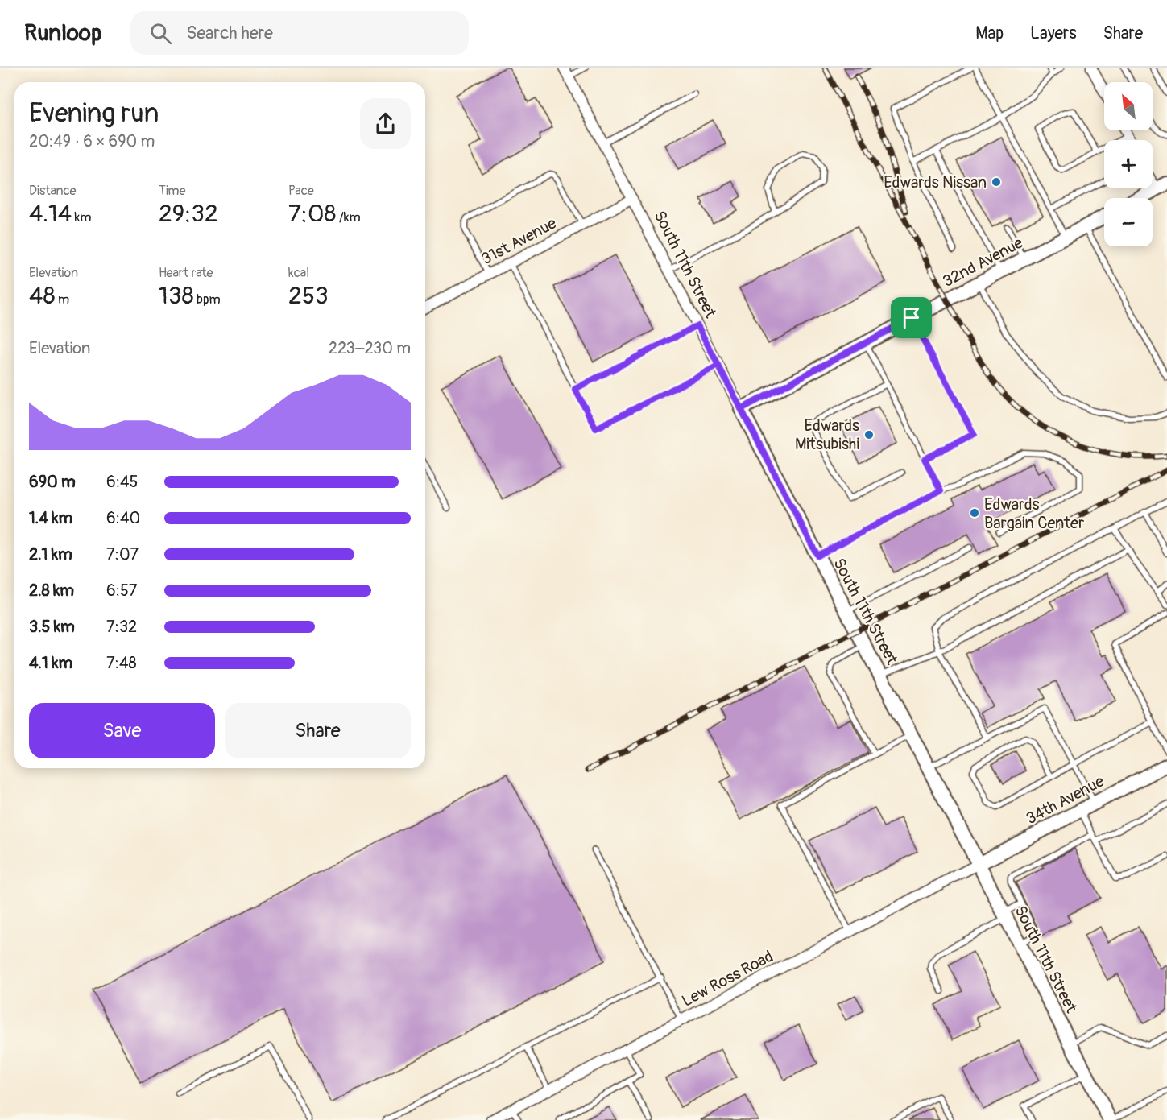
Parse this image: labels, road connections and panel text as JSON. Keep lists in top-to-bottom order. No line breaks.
{"streets":{"street":["31st Avenue","32nd Avenue","South 11th Street","34th Avenue","Lew Ross Road"]},"crossings":[["31st Avenue","South 11th Street"],["32nd Avenue","South 11th Street"],["South 11th Street","34th Avenue"],["South 11th Street","Lew Ross Road"],["34th Avenue","Lew Ross Road"]],"places":["Edwards Nissan","Edwards Mitsubishi","Edwards Bargain Center"],"north":"top left","page":{"header":"Runloop","search":"Search here","nav":["Map","Layers","Share"],"map_buttons":["+","−"],"heading":["Evening run","20:49 · 6 × 690 m"],"stats":[["Distance","4.14 km"],["Time","29:32"],["Pace","7:08 /km"],["Elevation","48 m"],["Heart rate","138 bpm"],["kcal","253"]],"chart":["Elevation","223–230 m"],"list":[{"name":"690 m","note":"6:45"},{"name":"1.4 km","note":"6:40"},{"name":"2.1 km","note":"7:07"},{"name":"2.8 km","note":"6:57"},{"name":"3.5 km","note":"7:32"},{"name":"4.1 km","note":"7:48"}],"buttons":["Save","Share"]}}
